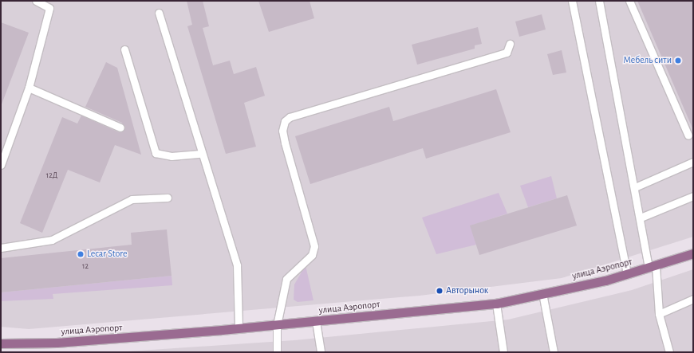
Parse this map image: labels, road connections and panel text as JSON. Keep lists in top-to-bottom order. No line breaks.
{"streets":{"main road":["улица Аэропорт"]},"places":["Мебель сити","Lecar Store","Авторынок"],"house_numbers":["12Д","12"]}
